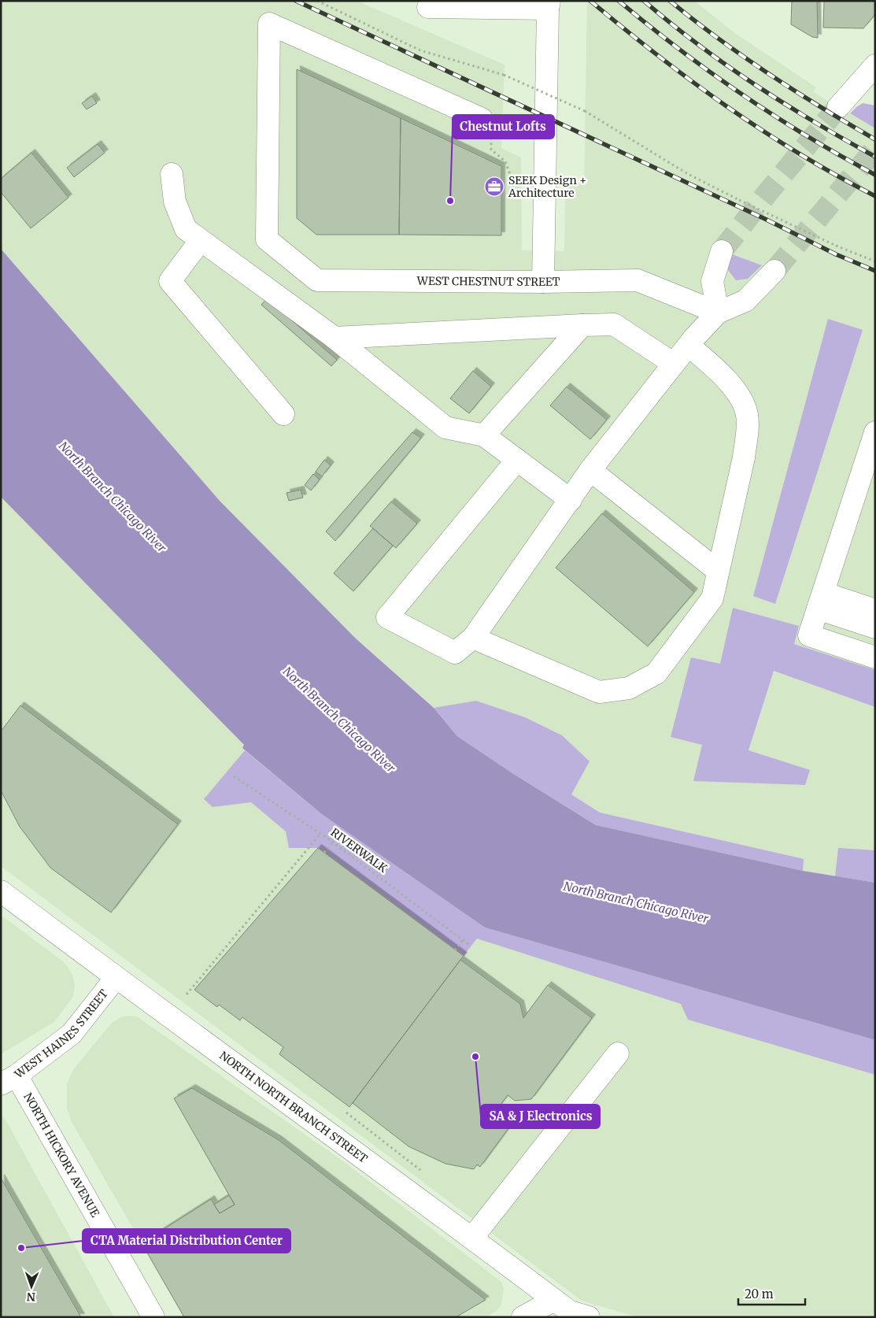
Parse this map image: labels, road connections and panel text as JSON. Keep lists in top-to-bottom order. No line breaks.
{"streets":{"street":["WEST CHESTNUT STREET","WEST HAINES STREET","NORTH NORTH BRANCH STREET","NORTH HICKORY AVENUE"],"path":["RIVERWALK"]},"crossings":[["WEST HAINES STREET","NORTH NORTH BRANCH STREET"],["WEST HAINES STREET","NORTH HICKORY AVENUE"]],"water":["North Branch Chicago River"],"places":{"office":["SEEK Design + Architecture"],"other":["Chestnut Lofts","SA & J Electronics","CTA Material Distribution Center"]},"scale_bar":"20 m","north":"bottom"}
